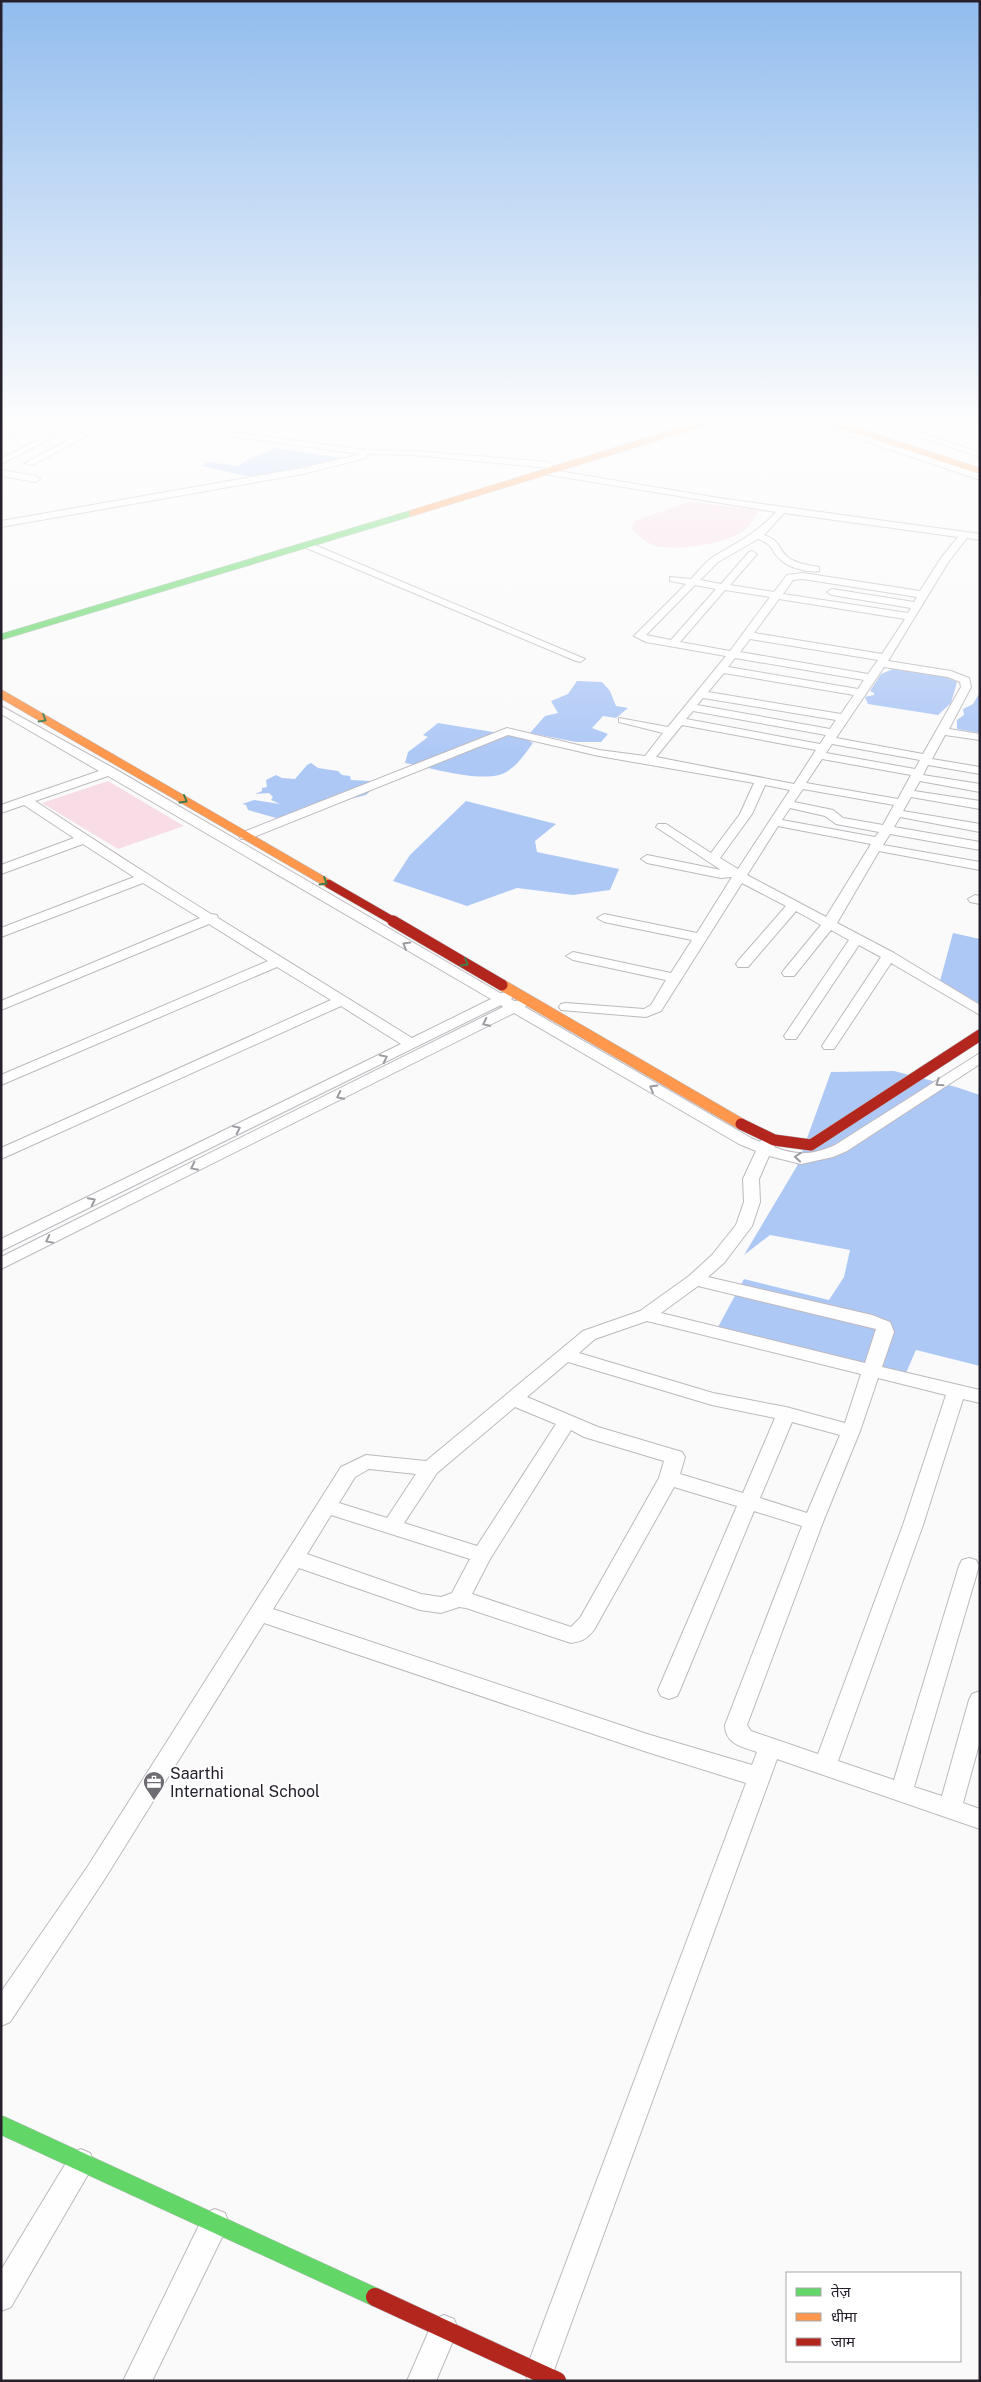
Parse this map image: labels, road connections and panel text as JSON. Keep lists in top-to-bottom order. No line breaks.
{"places":{"office":["Saarthi International School"]},"legend":["तेज़","धीमा","जाम"]}
